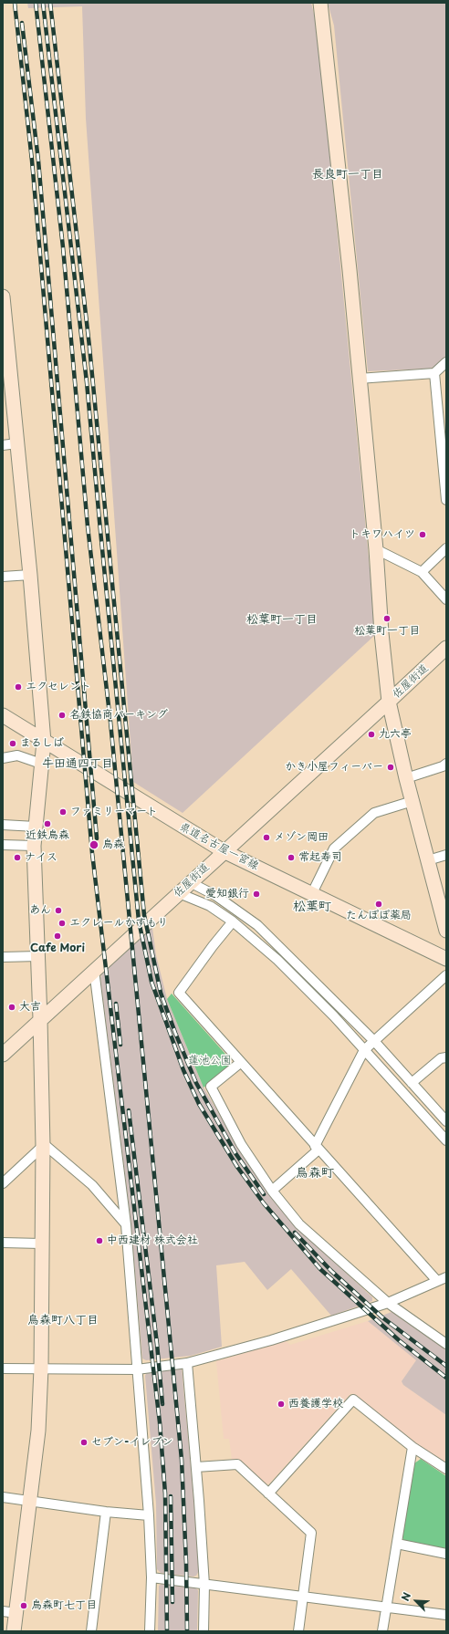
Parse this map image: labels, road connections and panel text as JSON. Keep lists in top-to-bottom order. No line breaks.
{"streets":{"street":["佐屋街道","県道名古屋一宮線"]},"crossings":[["佐屋街道","県道名古屋一宮線"]],"districts":["長良町一丁目","松葉町一丁目","牛田通四丁目","松葉町","烏森町","烏森町八丁目"],"parks":["蓮池公園"],"places":["トキワハイツ","松葉町一丁目","エクセレント","名鉄協商パーキング","九六亭","まるしば","かき小屋フィーバー","ファミリーマート","近鉄烏森","メゾン岡田","烏森","ナイス","常起寿司","愛知銀行","たんぽぽ薬局","あん","エクレールかすもり","Cafe Mori","大吉","中西建材 株式会社","西養護学校","セブン-イレブン","烏森町七丁目"],"north":"top left"}
